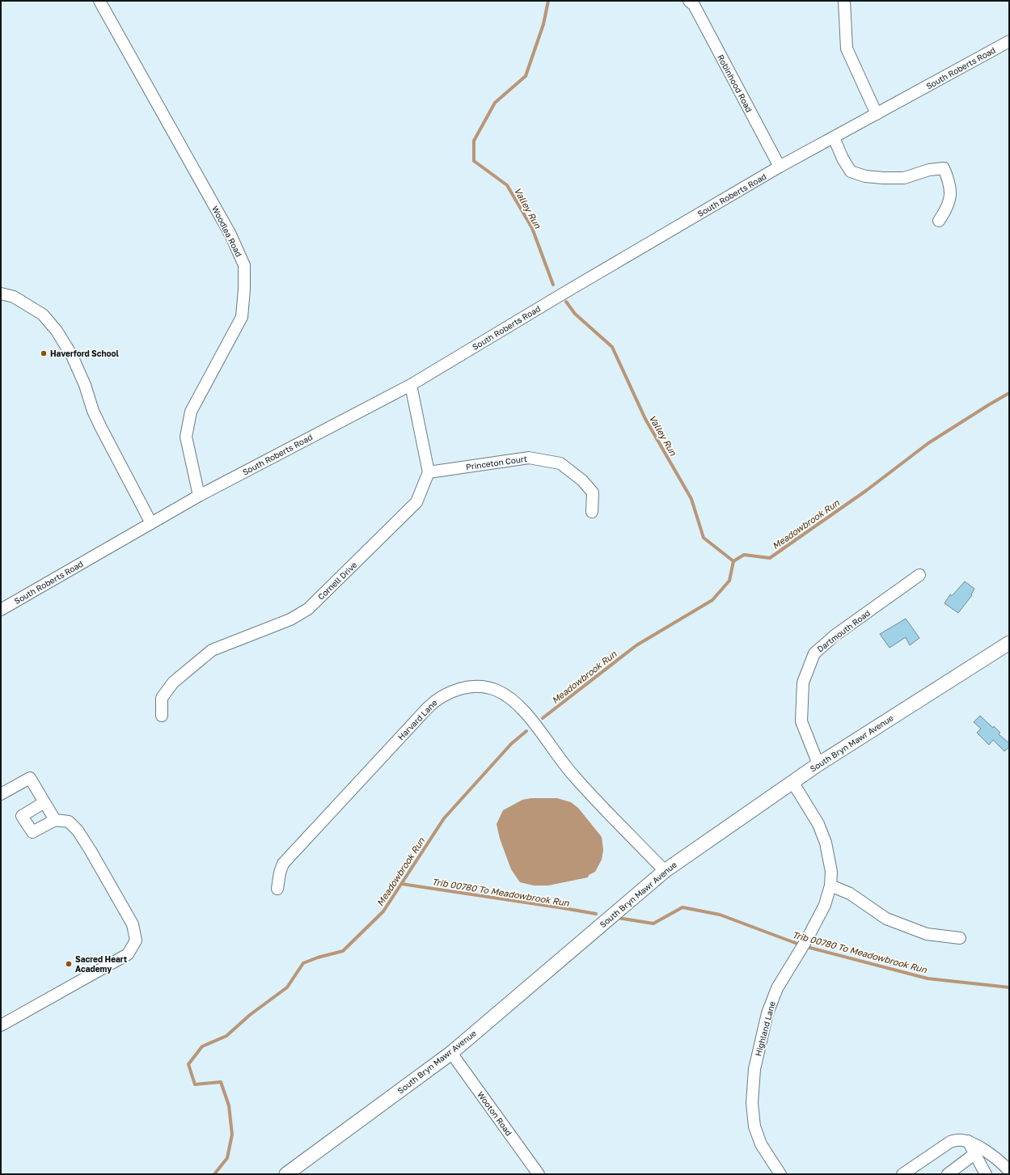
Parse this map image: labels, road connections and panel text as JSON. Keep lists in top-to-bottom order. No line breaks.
{"streets":{"main road":["South Bryn Mawr Avenue"],"street":["South Roberts Road","Robinhood Road","Woodlea Road","Princeton Court","Cornell Drive","Dartmouth Road","Harvard Lane","Highland Lane","Wooton Road"]},"crossings":[["South Roberts Road","Robinhood Road"],["South Roberts Road","Woodlea Road"],["Princeton Court","Cornell Drive"],["Dartmouth Road","South Bryn Mawr Avenue"],["Harvard Lane","South Bryn Mawr Avenue"],["South Bryn Mawr Avenue","Highland Lane"],["South Bryn Mawr Avenue","Wooton Road"]],"water":["Valley Run","Meadowbrook Run","Trib 00780 To Meadowbrook Run"],"places":["Haverford School","Sacred Heart Academy"]}
